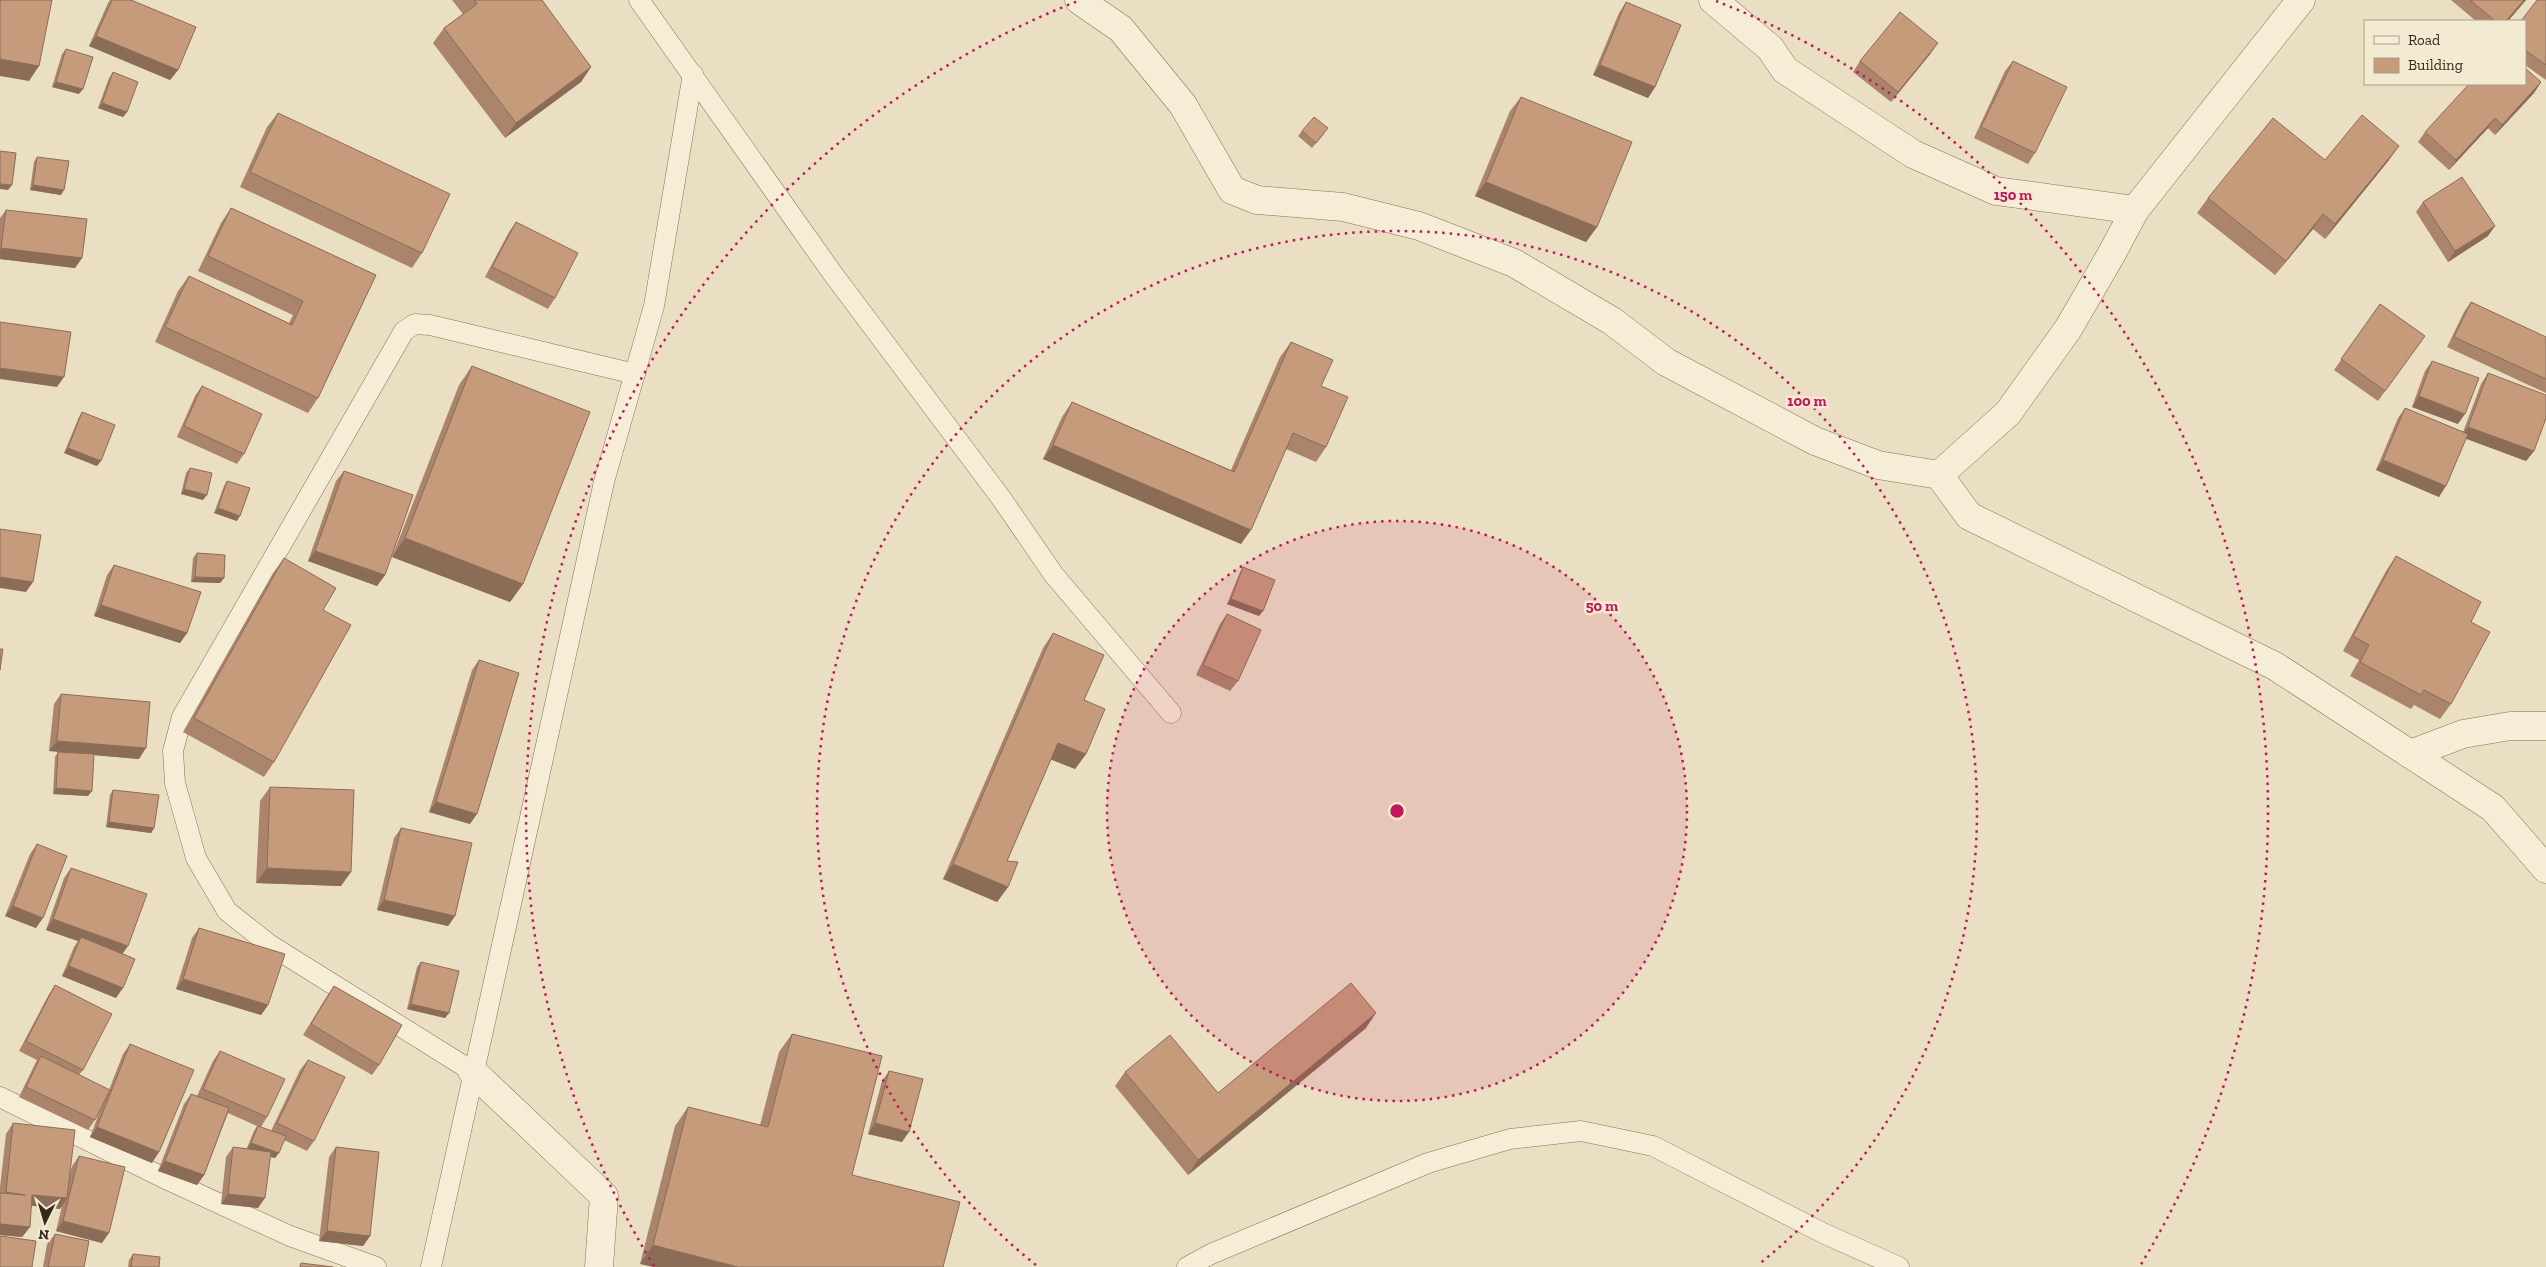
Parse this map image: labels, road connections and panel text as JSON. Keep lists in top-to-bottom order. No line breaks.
{"legend":["Road","Building"],"north":"bottom","rings":["150 m","100 m","50 m"]}
